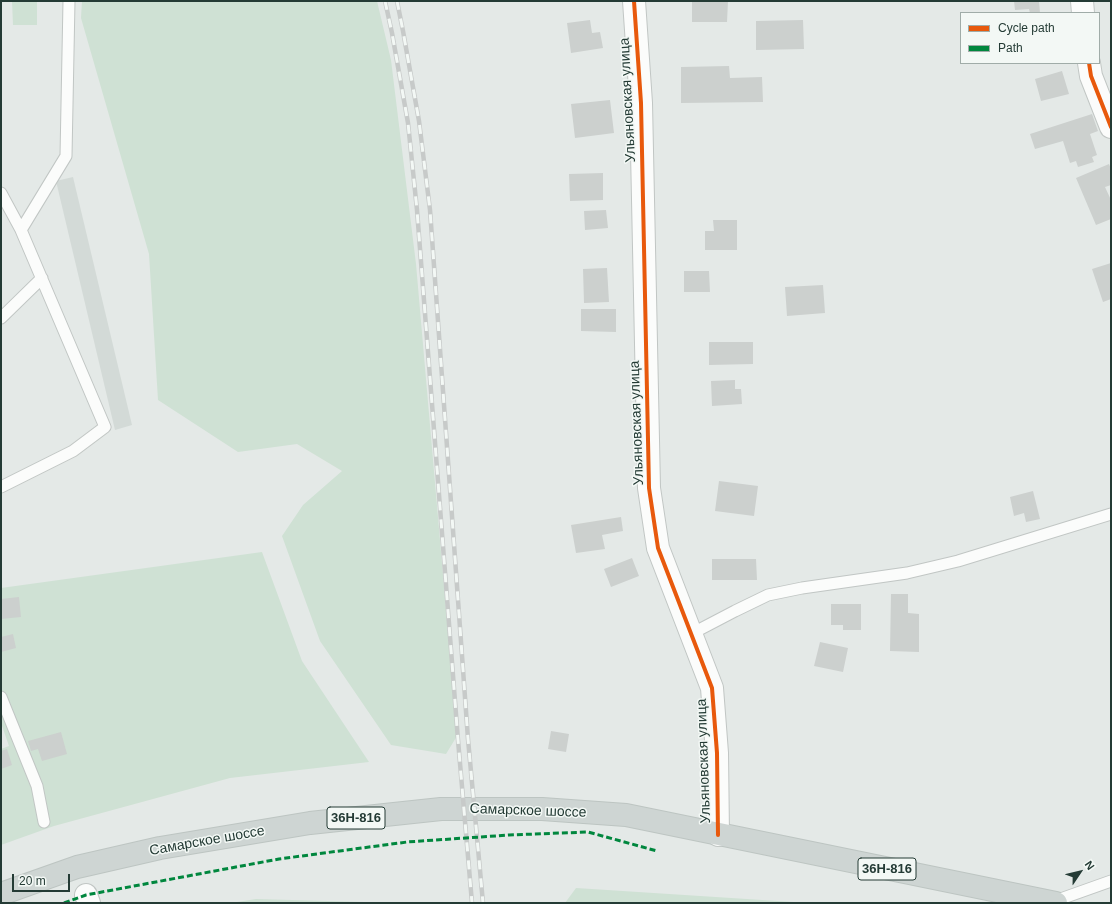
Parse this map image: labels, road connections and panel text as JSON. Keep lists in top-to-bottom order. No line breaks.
{"streets":{"main road":["Самарское шоссе","36Н-816"],"street":["Ульяновская улица"]},"crossings":[["Ульяновская улица","Самарское шоссе"]],"legend":["Cycle path","Path"],"scale_bar":"20 m","north":"top right"}
